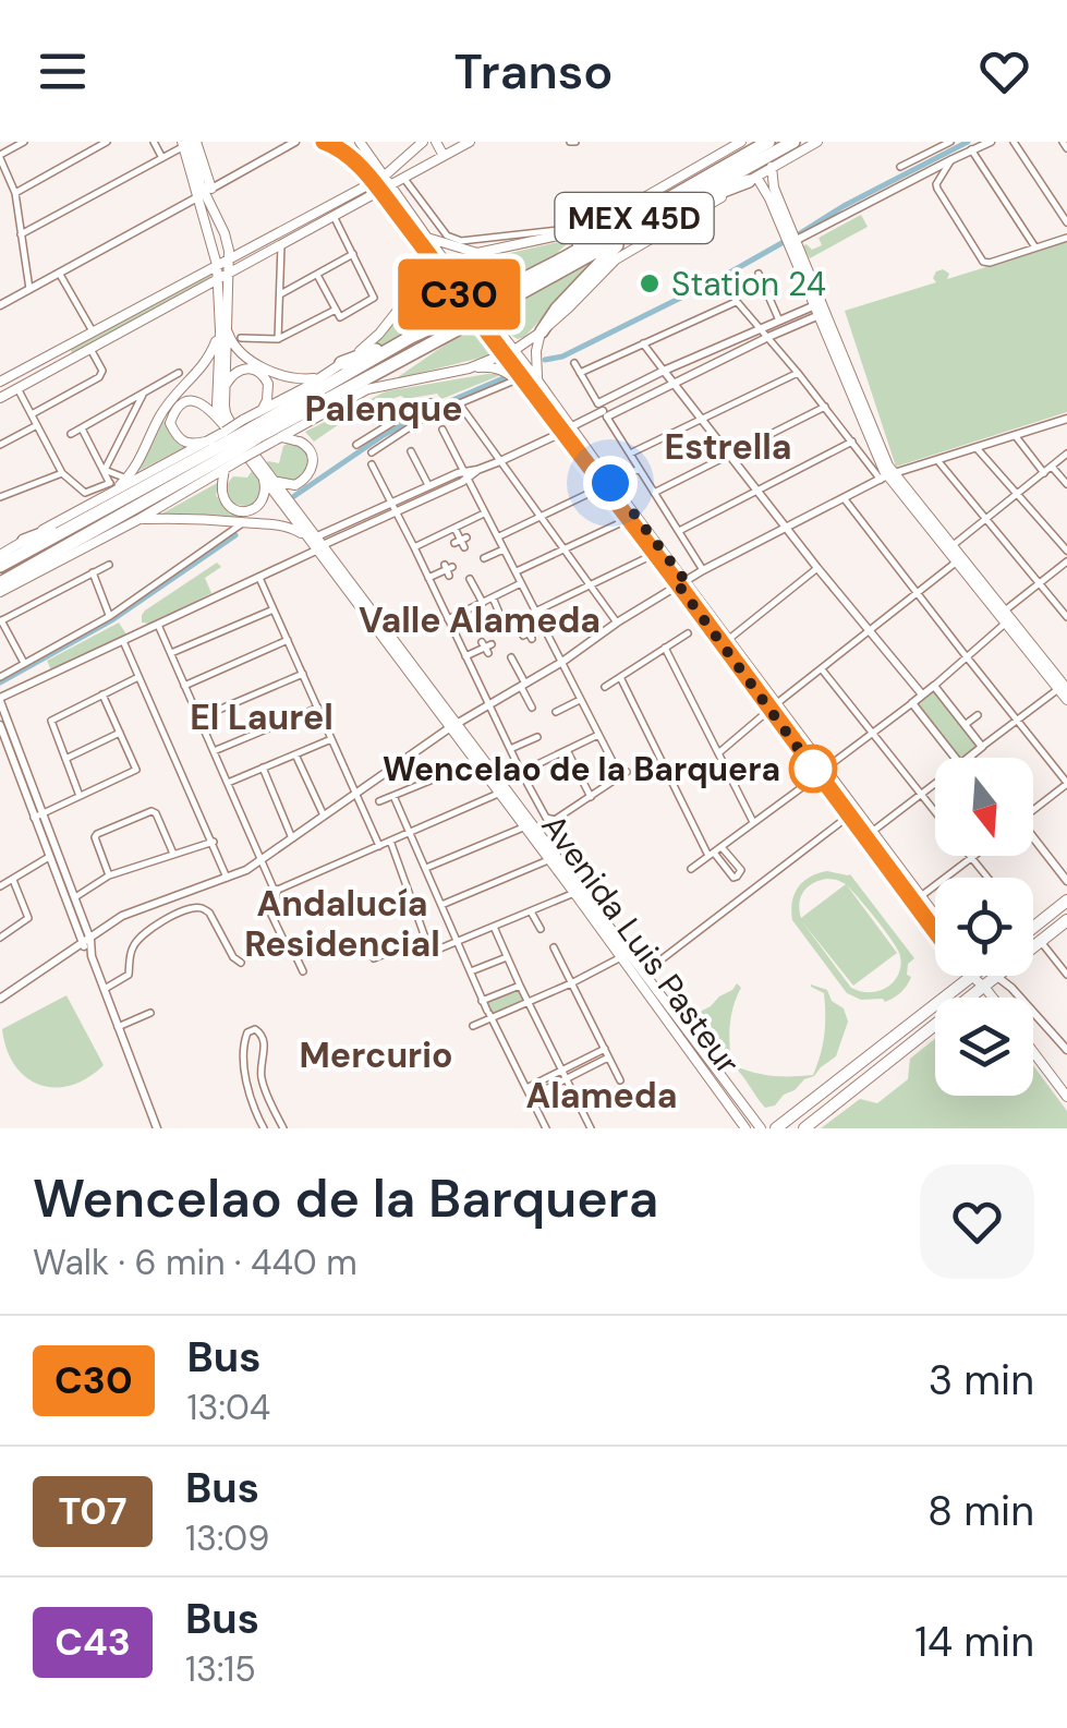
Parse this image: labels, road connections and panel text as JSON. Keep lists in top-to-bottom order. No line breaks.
{"streets":{"highway":["MEX 45D"],"main road":["Avenida Luis Pasteur"]},"districts":["Palenque","Estrella","Valle Alameda","El Laurel","Andalucía Residencial","Mercurio","Alameda"],"places":["Station 24","Wencelao de la Barquera"],"lines":["bus line C30"],"north":"bottom","page":{"header":"Transo","on_map":"C30","heading":["Wencelao de la Barquera","Walk · 6 min · 440 m"],"list":[{"mark":"C30","name":"Bus","note":"13:04","value":"3 min"},{"mark":"T07","name":"Bus","note":"13:09","value":"8 min"},{"mark":"C43","name":"Bus","note":"13:15","value":"14 min"}]}}
